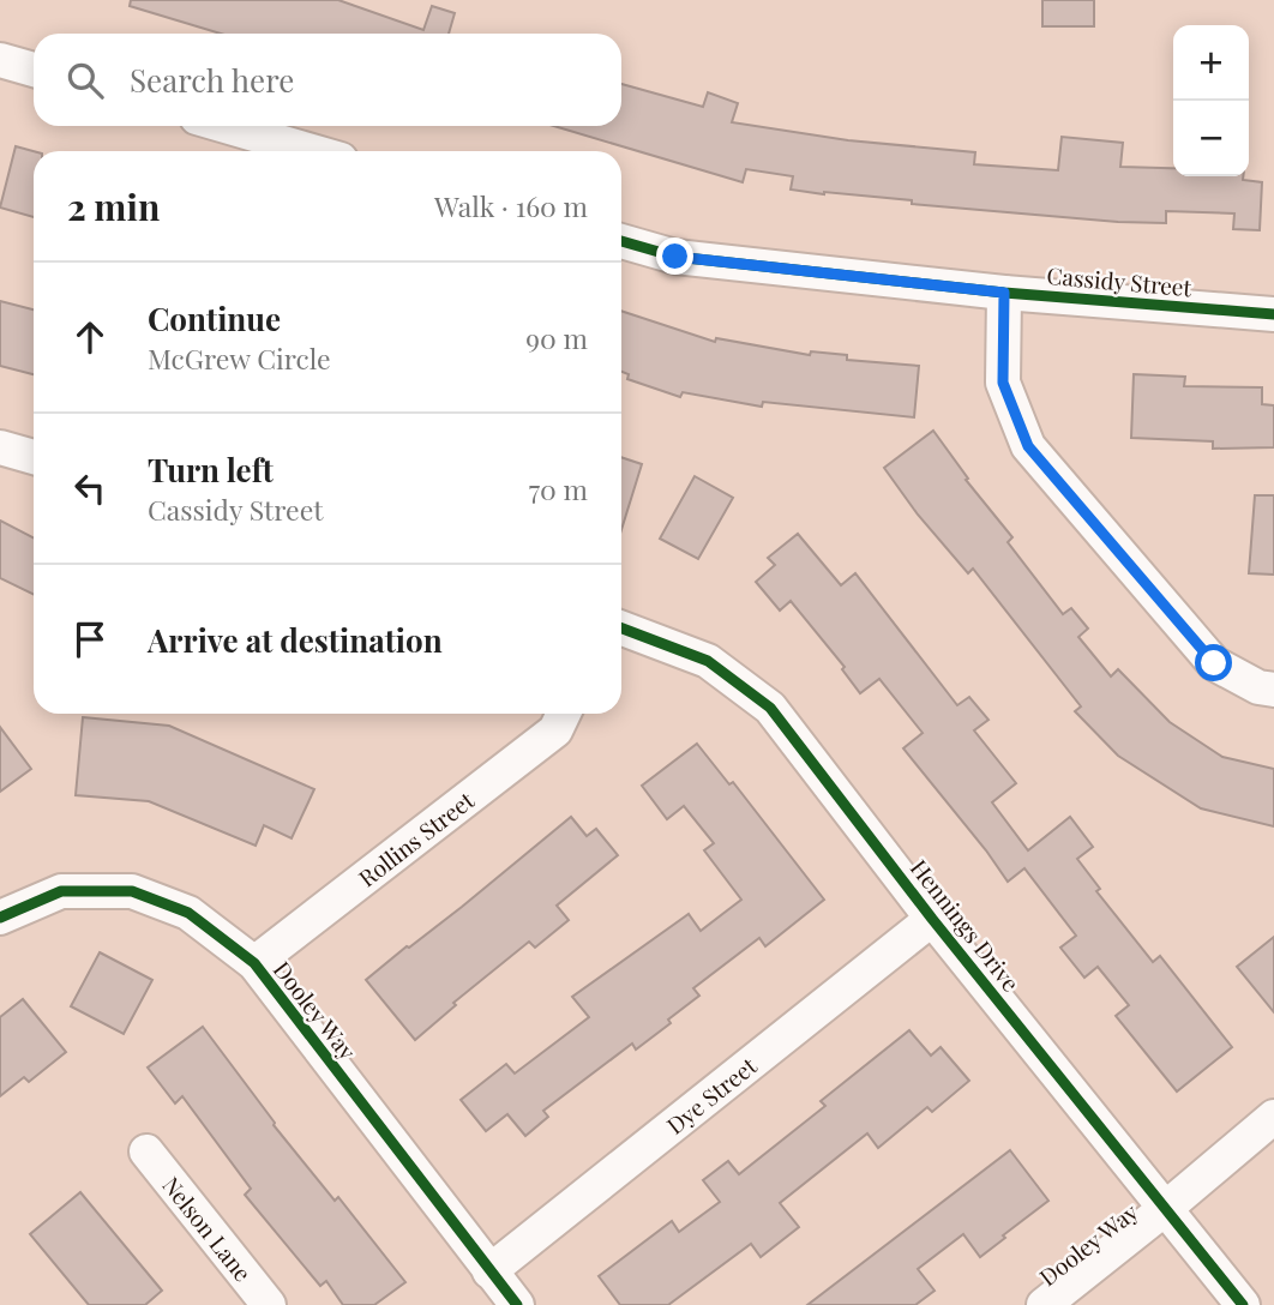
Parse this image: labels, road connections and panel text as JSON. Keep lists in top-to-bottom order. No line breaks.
{"streets":{"street":["Cassidy Street","Rollins Street","Hennings Drive","Dooley Way","Dye Street","Nelson Lane"]},"crossings":[["Rollins Street","Dooley Way"],["Hennings Drive","Dooley Way"],["Hennings Drive","Dye Street"],["Dooley Way","Dye Street"]],"page":{"map_buttons":["+","−"],"search":"Search here","heading":["2 min","Walk · 160 m"],"list":[["Continue","McGrew Circle","90 m"],["Turn left","Cassidy Street","70 m"],"Arrive at destination"]}}
